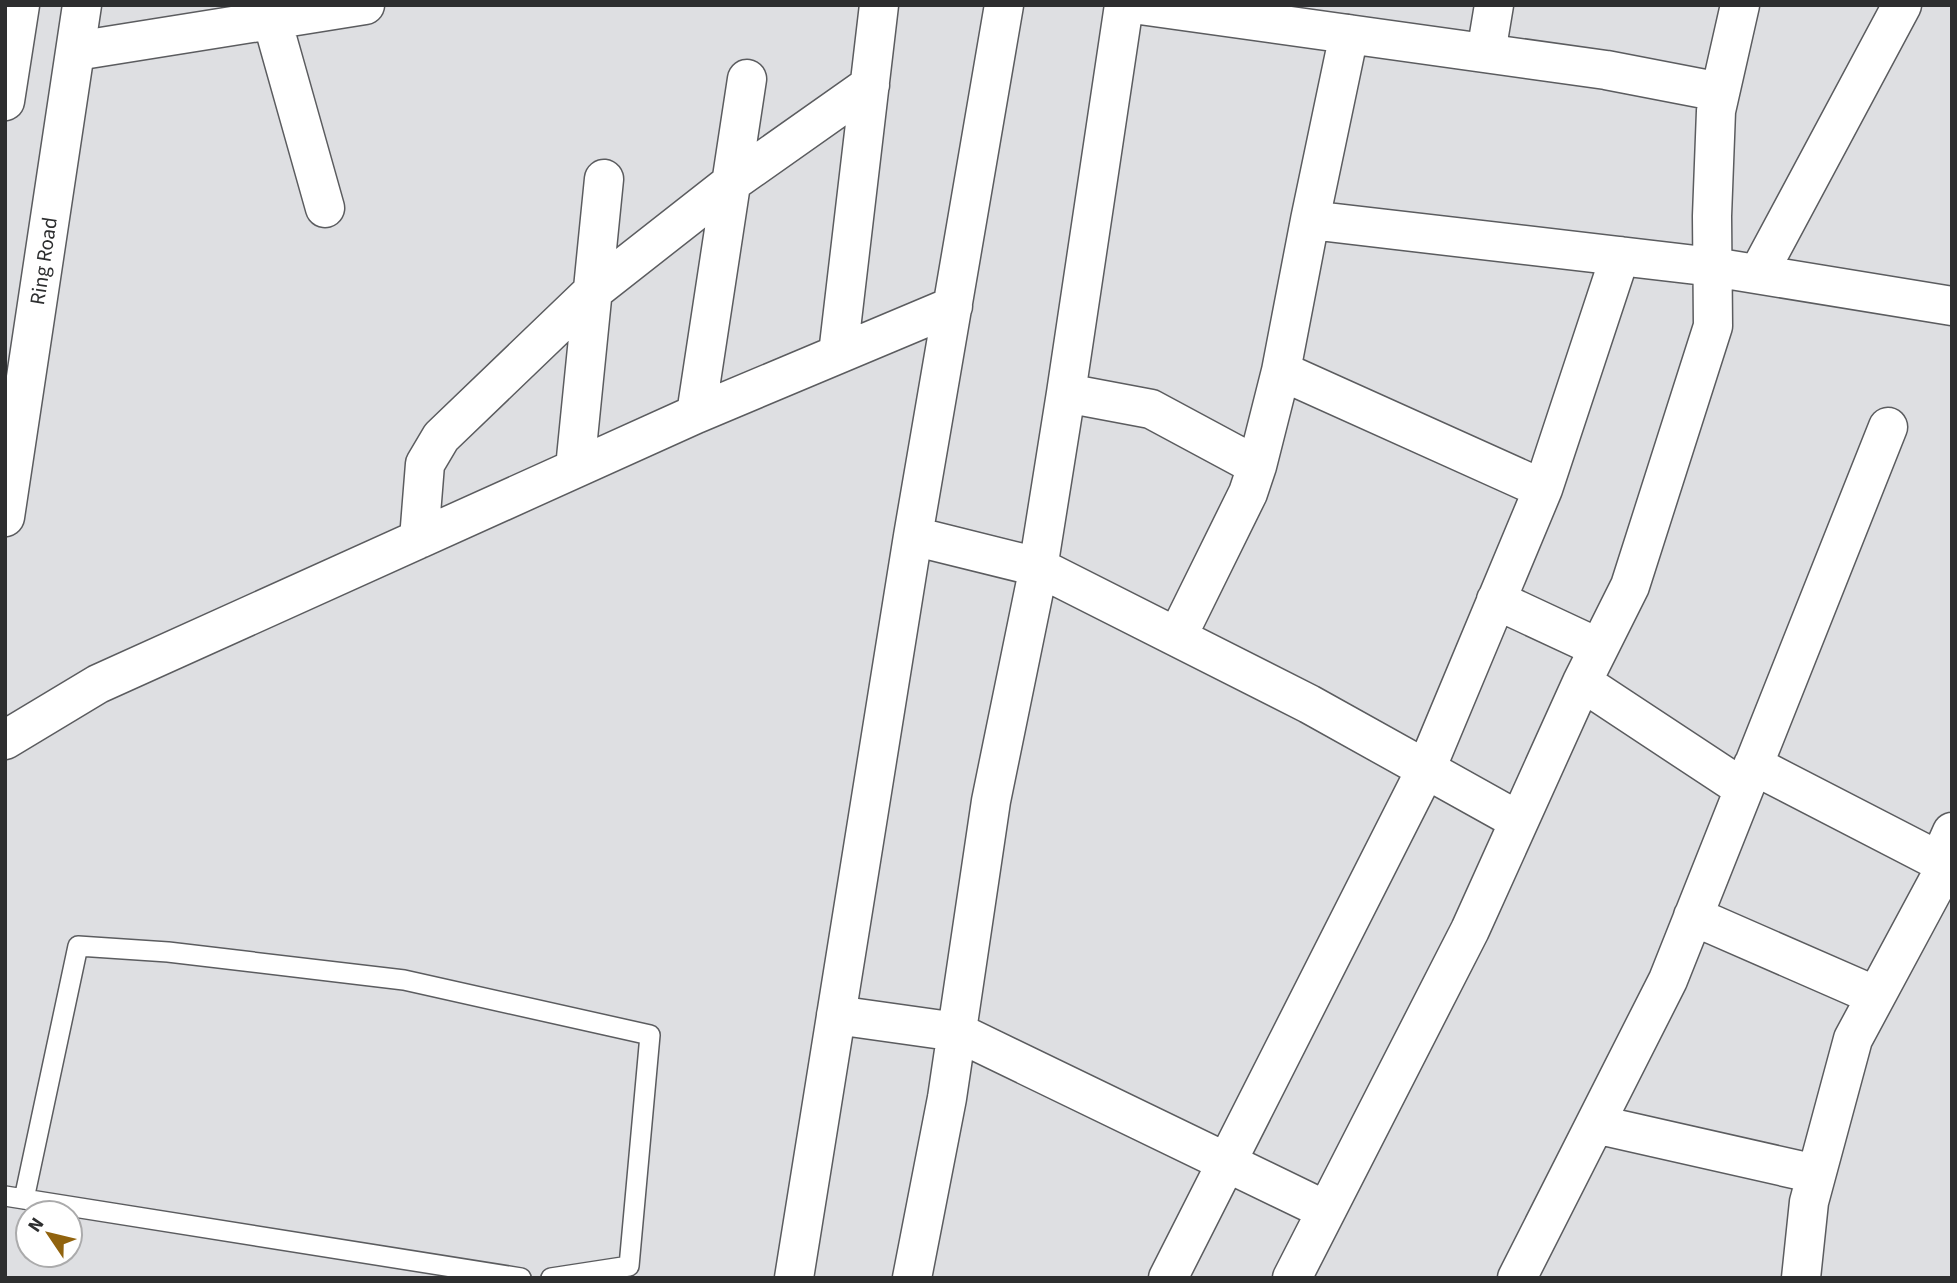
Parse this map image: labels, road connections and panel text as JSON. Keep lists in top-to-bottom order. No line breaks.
{"streets":{"main road":["Ring Road"]},"north":"top left"}
